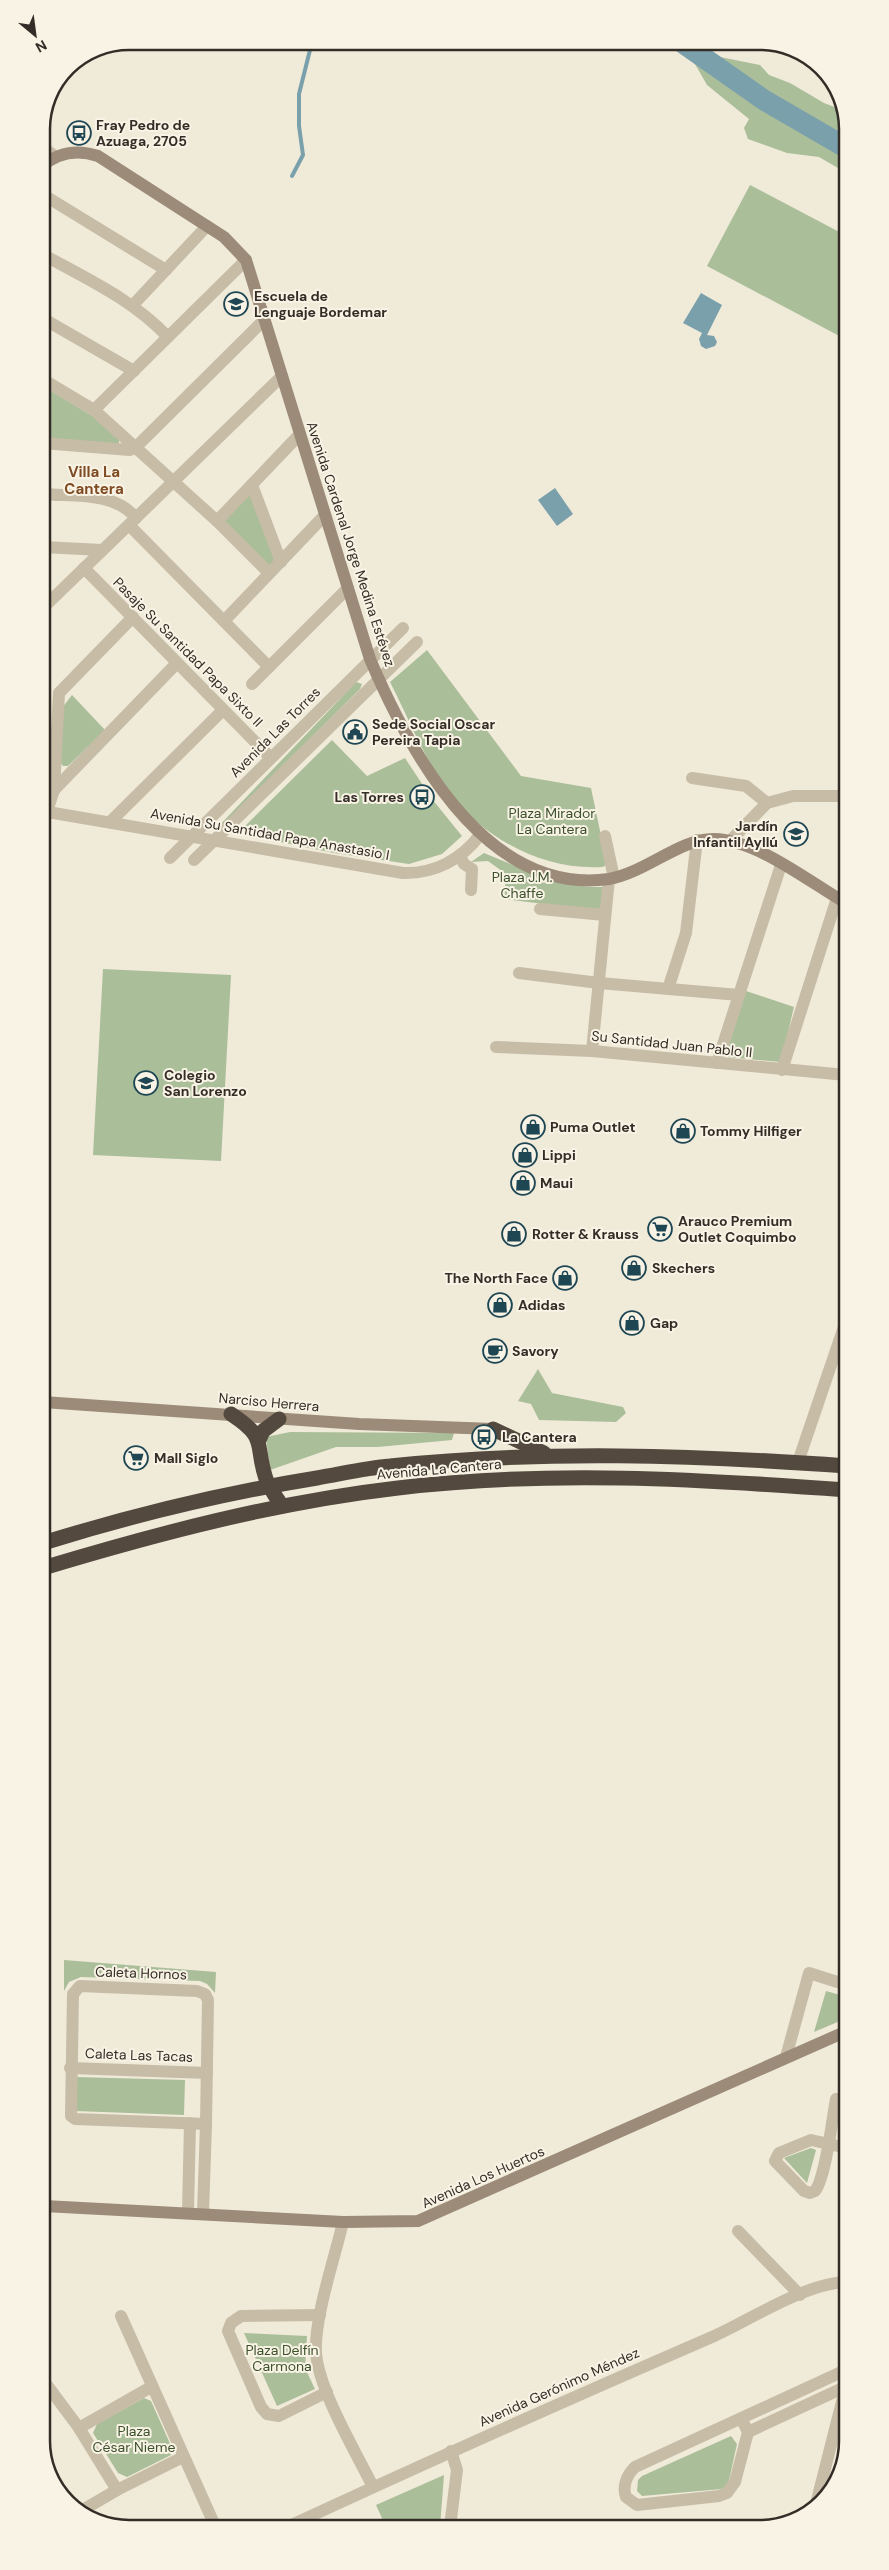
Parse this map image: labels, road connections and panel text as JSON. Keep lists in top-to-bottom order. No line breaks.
{"streets":{"highway":["Avenida La Cantera"],"street":["Avenida Cardenal Jorge Medina Estévez","Pasaje Su Santidad Papa Sixto II","Avenida Las Torres","Avenida Su Santidad Papa Anastasio I","Su Santidad Juan Pablo II","Narciso Herrera","Caleta Hornos","Caleta Las Tacas","Avenida Los Huertos","Avenida Gerónimo Méndez"]},"crossings":[["Avenida Cardenal Jorge Medina Estévez","Avenida Las Torres"],["Avenida Cardenal Jorge Medina Estévez","Avenida Su Santidad Papa Anastasio I"],["Pasaje Su Santidad Papa Sixto II","Avenida Las Torres"],["Avenida Las Torres","Avenida Su Santidad Papa Anastasio I"],["Caleta Hornos","Caleta Las Tacas"]],"districts":["Villa La Cantera"],"parks":["Plaza Mirador La Cantera","Plaza J.M. Chaffe","Plaza Delfín Carmona","Plaza César Nieme"],"places":{"bus stop":["Fray Pedro de Azuaga, 2705","Las Torres","La Cantera"],"school or university":["Escuela de Lenguaje Bordemar","Jardín Infantil Ayllú","Colegio San Lorenzo"],"public building":["Sede Social Oscar Pereira Tapia"],"shop":["Puma Outlet","Tommy Hilfiger","Lippi","Maui","Rotter & Krauss","Skechers","The North Face","Adidas","Gap"],"supermarket":["Arauco Premium Outlet Coquimbo","Mall Siglo"],"cafe":["Savory"]},"north":"bottom right"}
